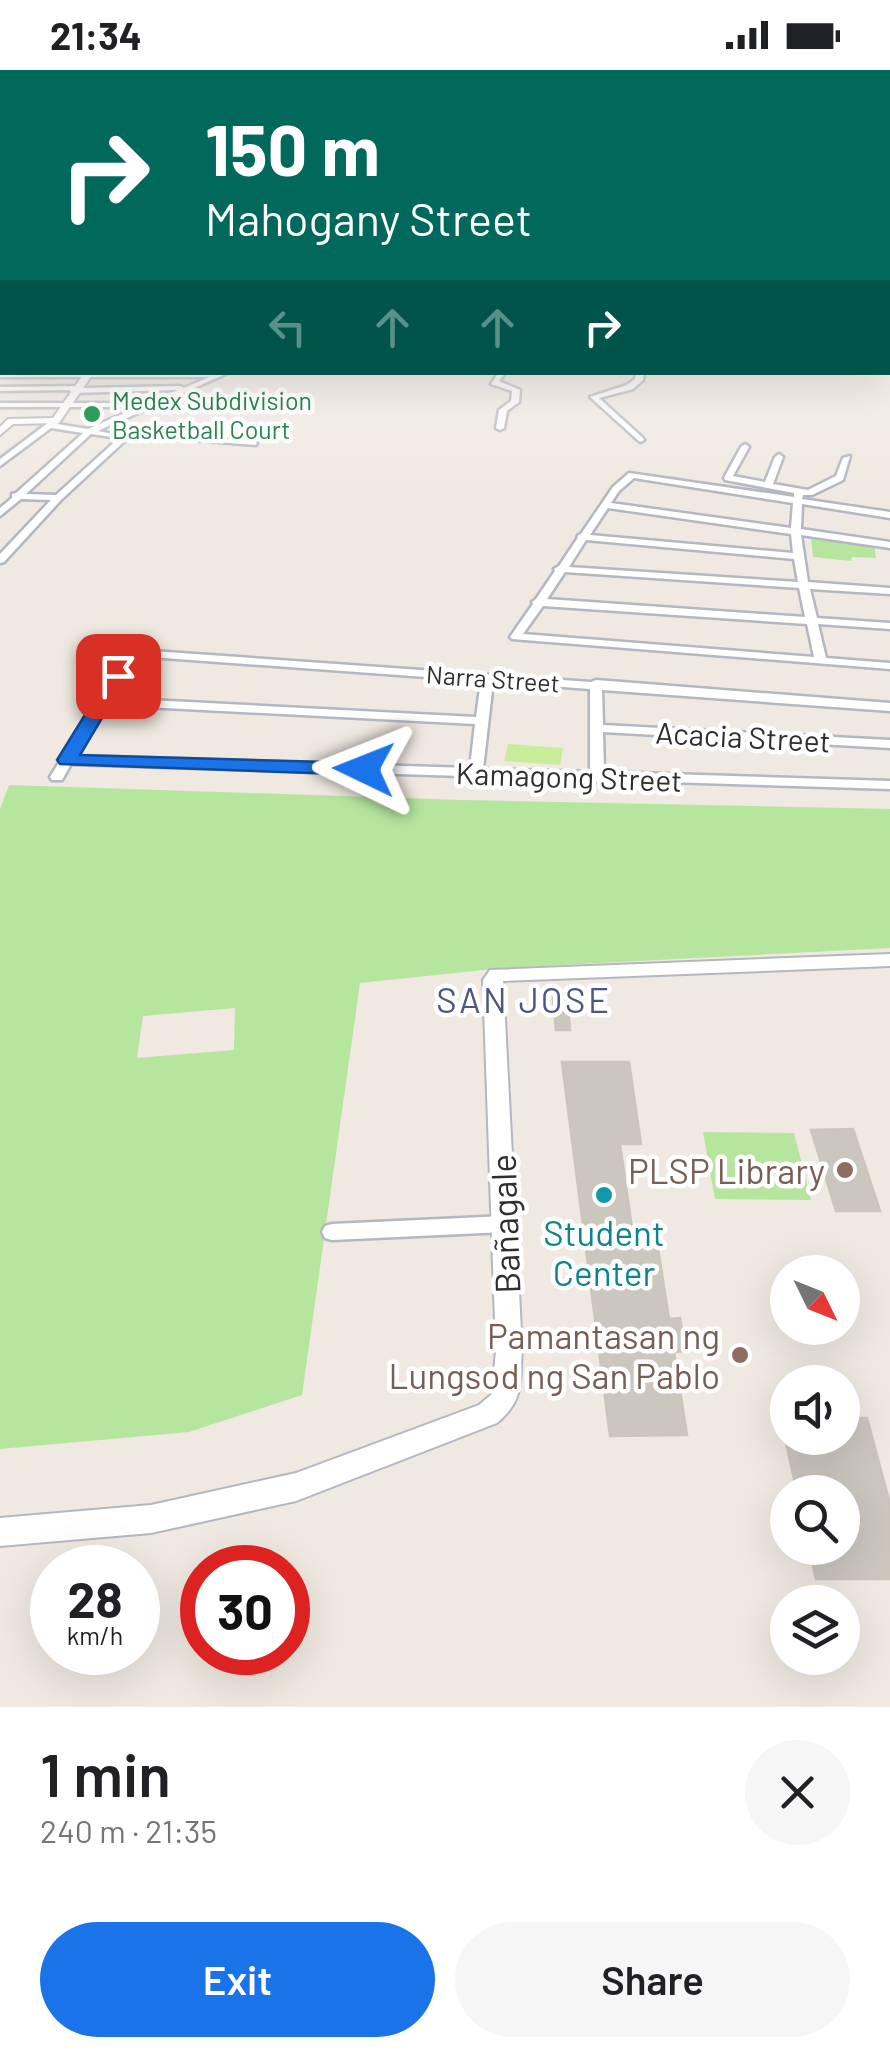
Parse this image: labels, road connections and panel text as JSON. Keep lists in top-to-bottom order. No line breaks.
{"streets":{"street":["Narra Street","Acacia Street","Kamagong Street","Bañagale"]},"districts":["SAN JOSE"],"places":["Medex Subdivision Basketball Court","PLSP Library","Student Center","Pamantasan ng Lungsod ng San Pablo"],"north":"bottom right","page":{"status":"21:34","turn":["150 m","Mahogany Street"],"speed":"28 km/h","limit":"30","heading":["1 min","240 m · 21:35"],"buttons":["Exit","Share"]}}
